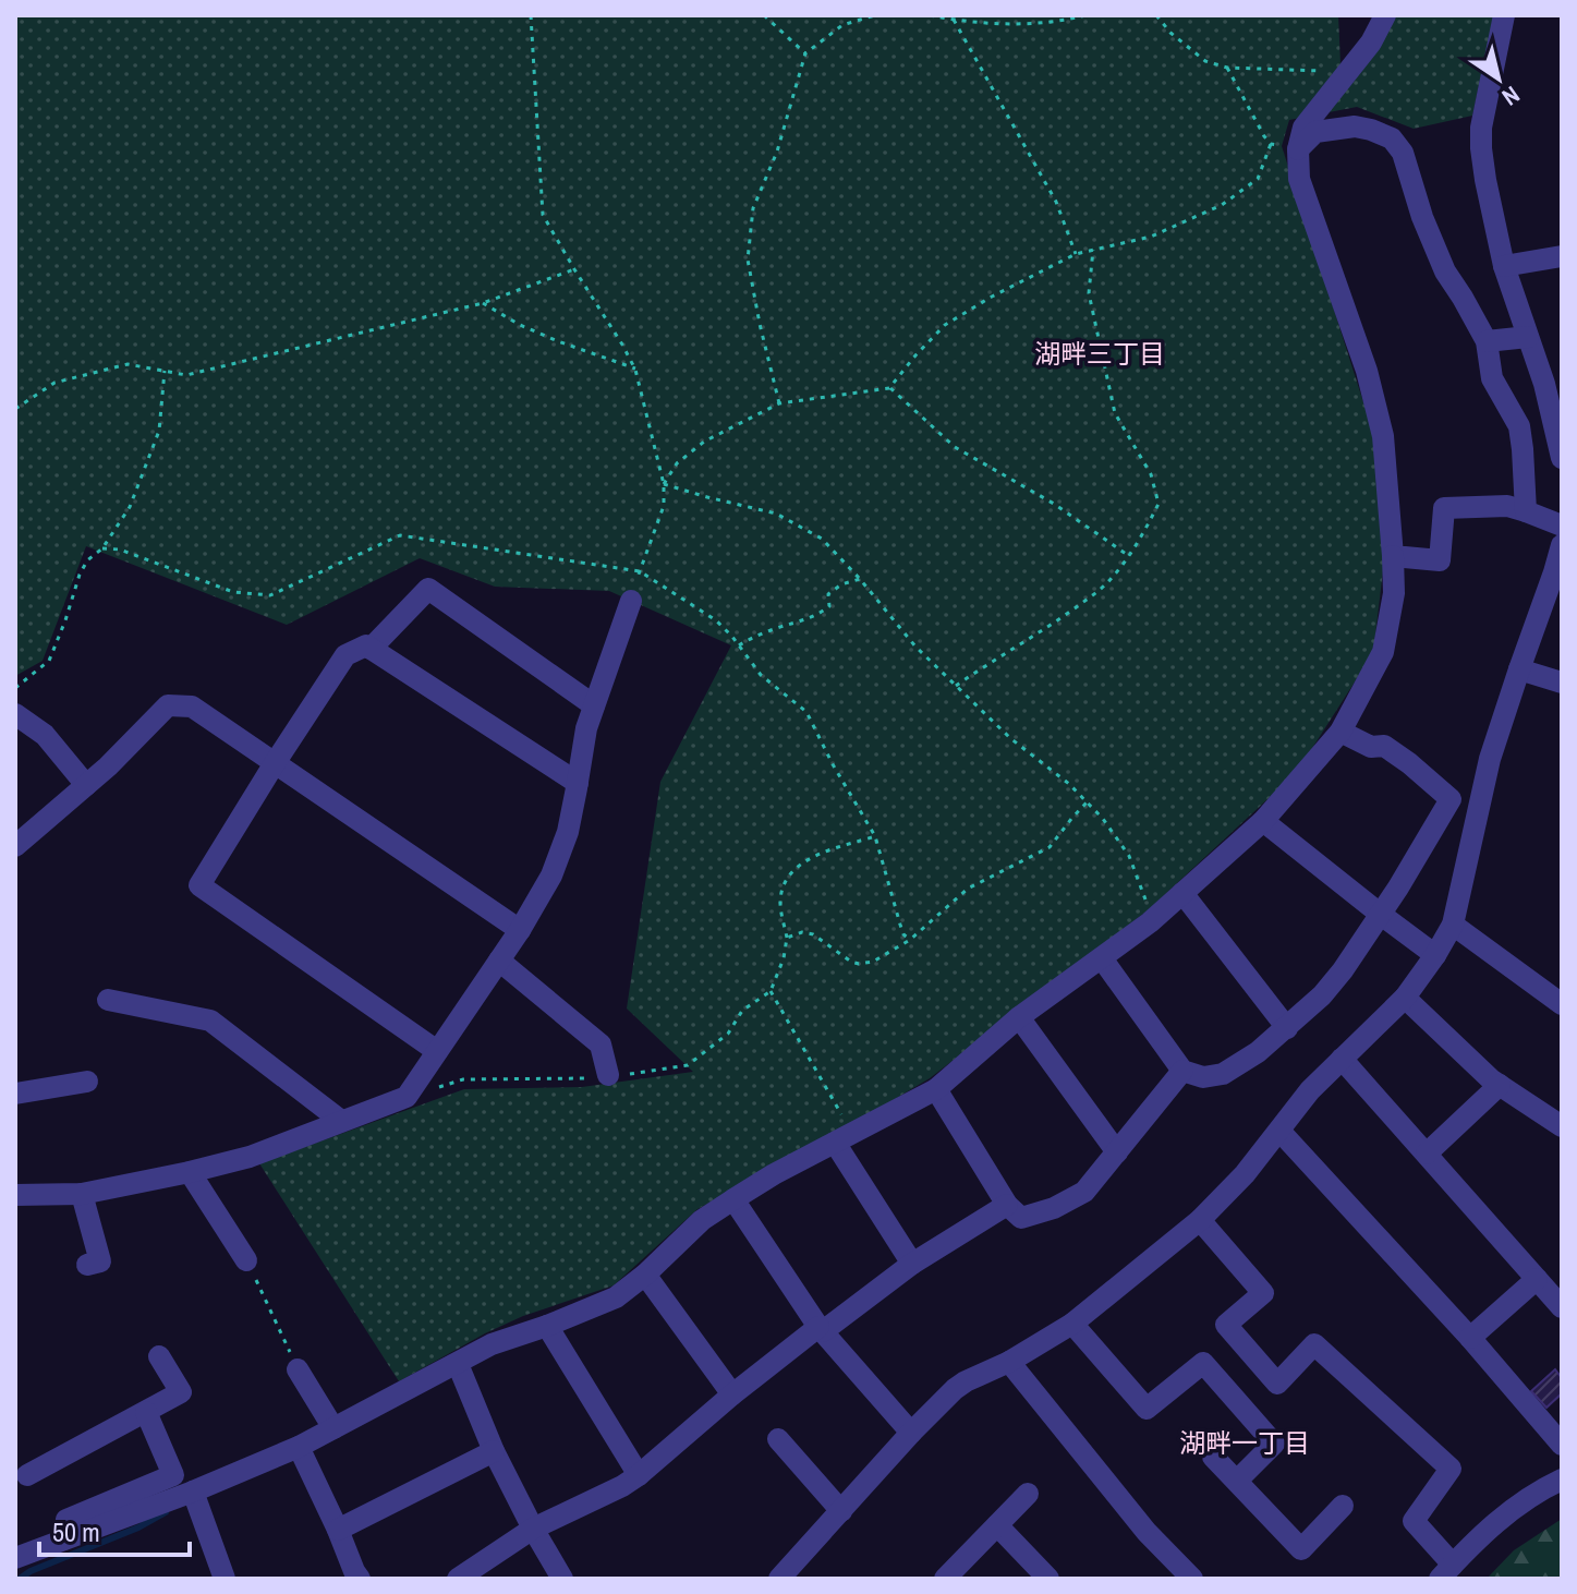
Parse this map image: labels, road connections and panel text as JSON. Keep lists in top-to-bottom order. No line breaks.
{"districts":["湖畔三丁目","湖畔一丁目"],"scale_bar":"50 m","north":"bottom right"}
